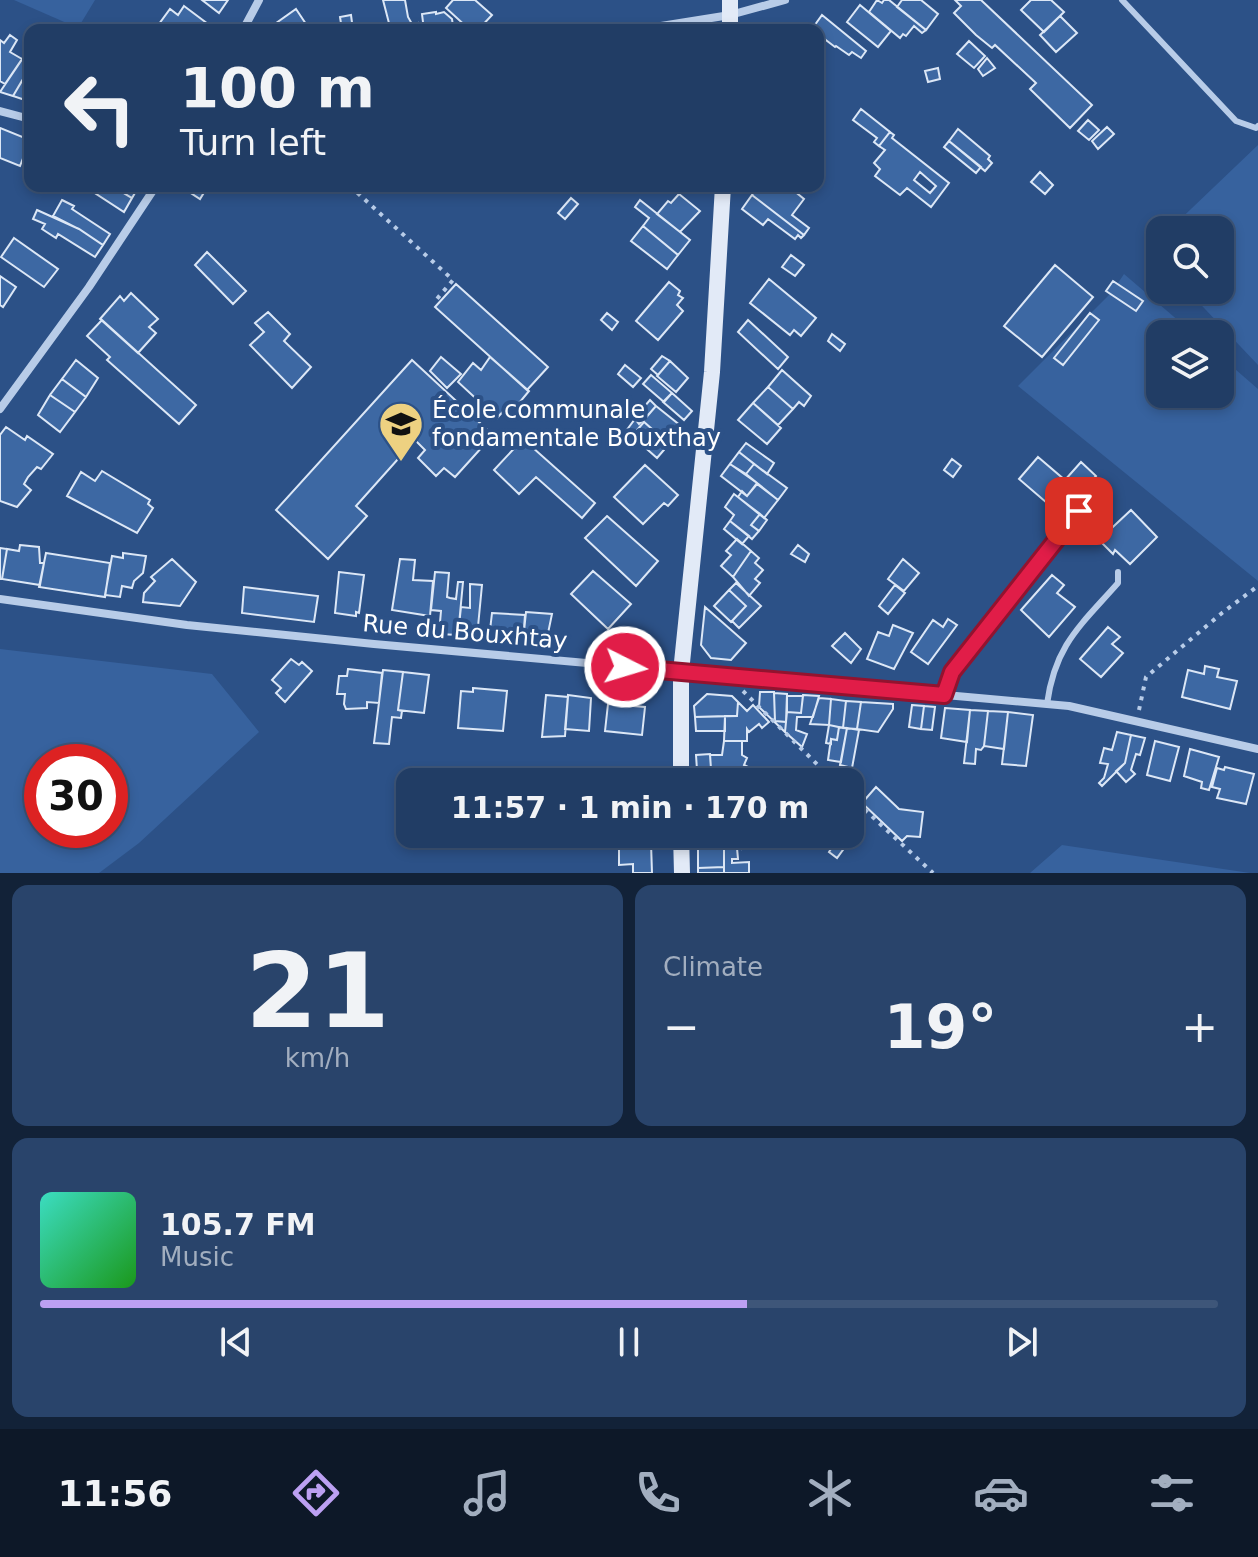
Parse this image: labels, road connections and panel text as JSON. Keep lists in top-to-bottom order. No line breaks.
{"streets":{"street":["Rue du Bouxhtay"]},"places":{"school or university":["École communale fondamentale Bouxthay"]},"page":{"turn":["100 m","Turn left"],"limit":"30","trip":"11:57 · 1 min · 170 m","tile":[["21","km/h"],"Climate"],"heat":["−","19°","+"],"song":["105.7 FM","Music"],"tabs":"11:56"}}
